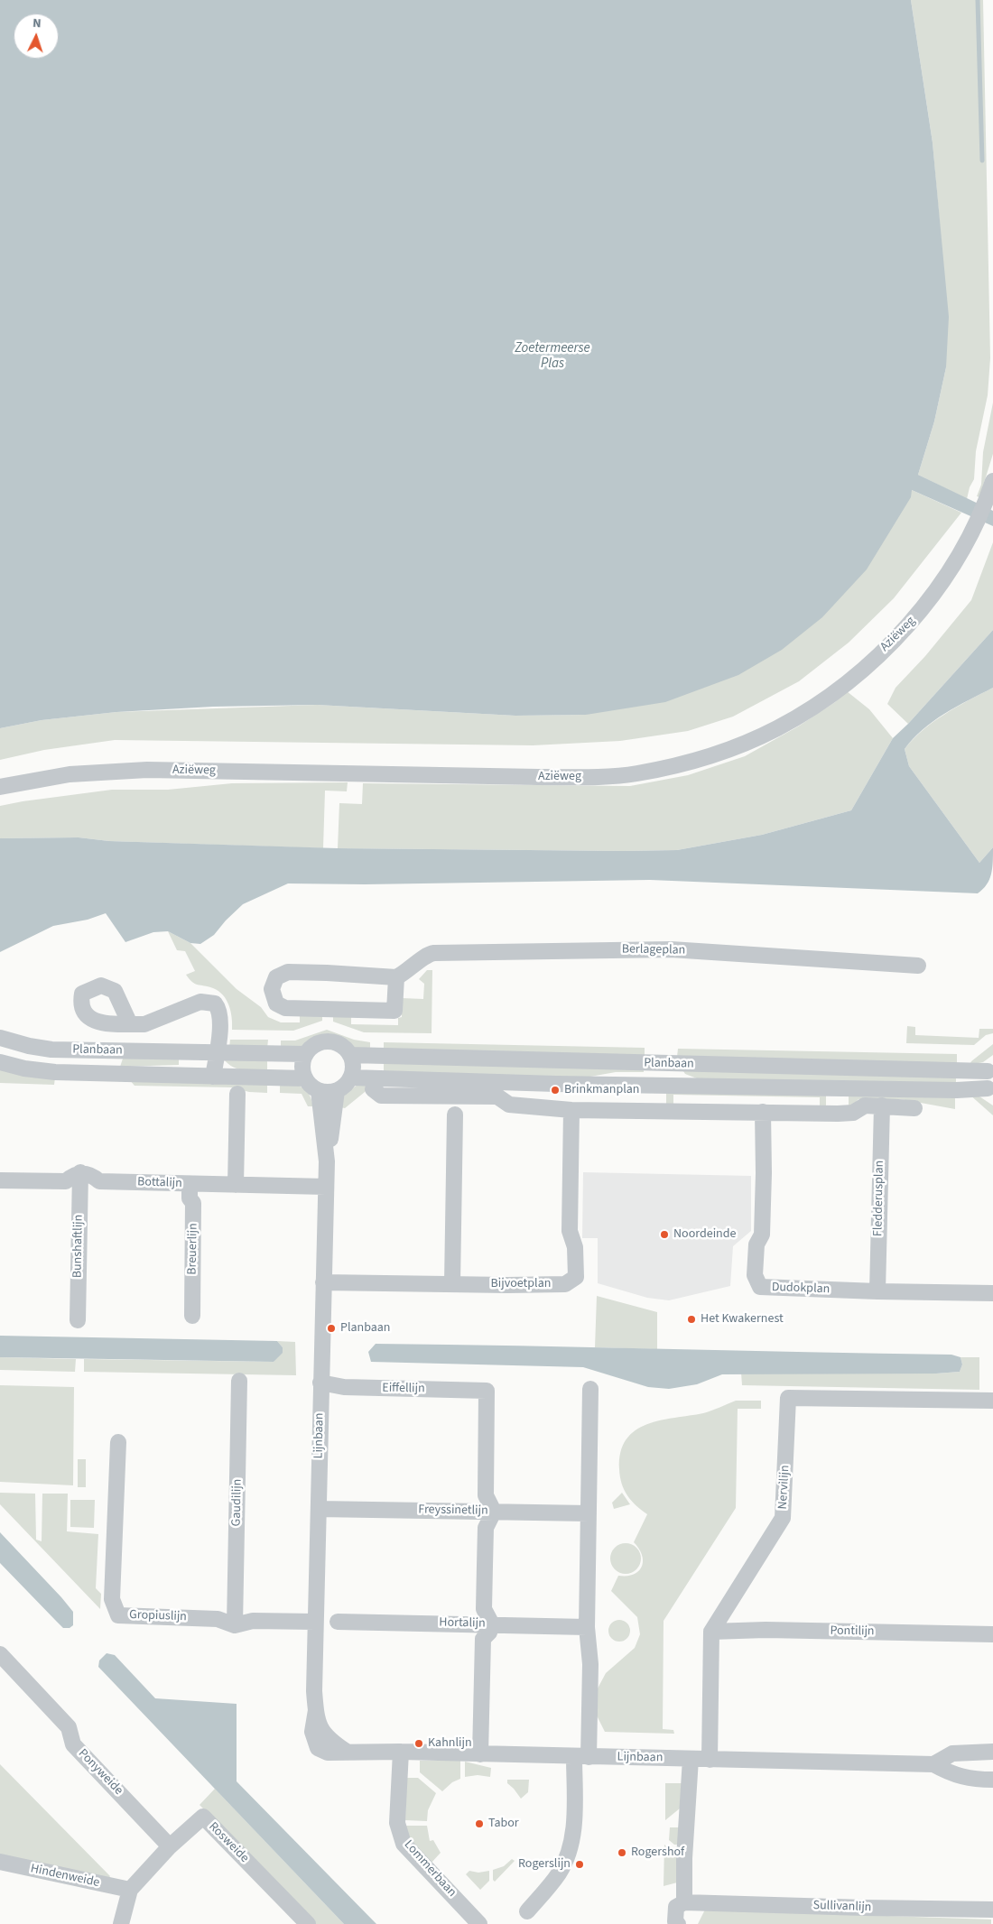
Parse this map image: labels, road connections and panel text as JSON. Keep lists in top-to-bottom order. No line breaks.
{"streets":{"street":["Aziëweg","Berlageplan","Planbaan","Bottalijn","Fledderusplan","Bunshaftlijn","Breuerlijn","Bijvoetplan","Dudokplan","Eiffellijn","Lijnbaan","Nervilijn","Gaudilijn","Freyssinetlijn","Gropiuslijn","Hortalijn","Pontilijn","Ponyweide","Rosweide","Lommerbaan","Hindenweide","Sullivanlijn"]},"crossings":[["Planbaan","Lijnbaan"],["Bottalijn","Bunshaftlijn"],["Bottalijn","Breuerlijn"],["Bottalijn","Lijnbaan"],["Fledderusplan","Dudokplan"],["Bijvoetplan","Lijnbaan"],["Eiffellijn","Lijnbaan"],["Eiffellijn","Freyssinetlijn"],["Lijnbaan","Freyssinetlijn"],["Lijnbaan","Gropiuslijn"],["Lijnbaan","Lommerbaan"],["Nervilijn","Pontilijn"],["Gaudilijn","Gropiuslijn"],["Ponyweide","Rosweide"],["Rosweide","Hindenweide"]],"water":["Zoetermeerse Plas"],"places":["Brinkmanplan","Noordeinde","Het Kwakernest","Planbaan","Kahnlijn","Tabor","Rogershof","Rogerslijn"],"north":"top"}
